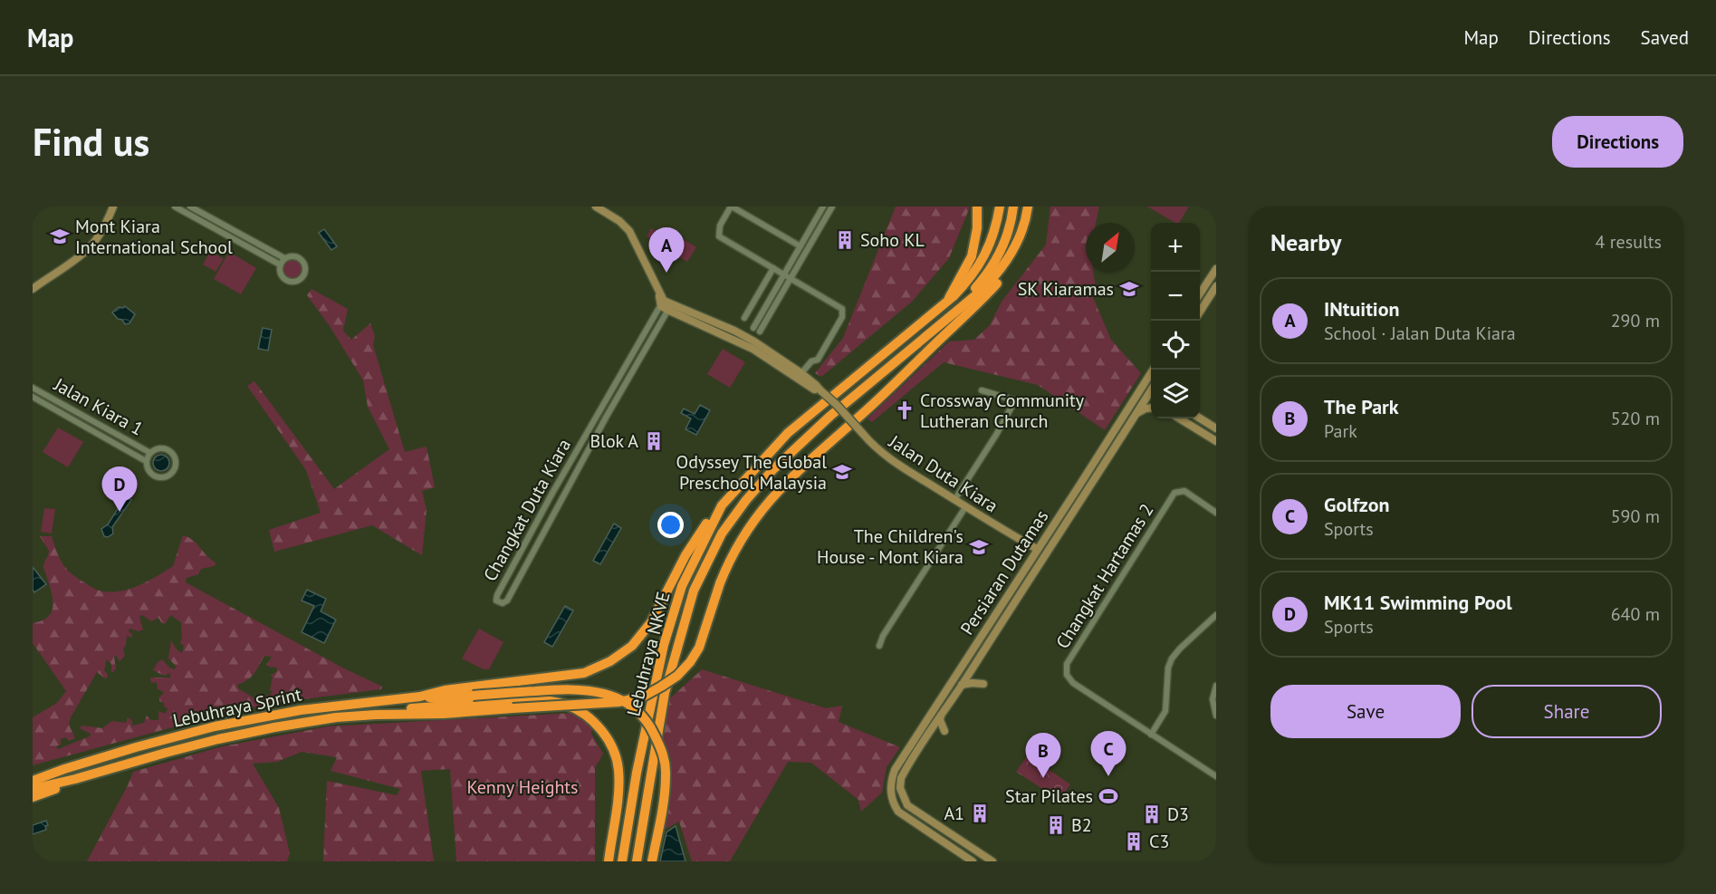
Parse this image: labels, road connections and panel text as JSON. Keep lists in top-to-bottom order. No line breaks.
{"streets":{"highway":["Lebuhraya NKVE","Lebuhraya Sprint"],"street":["Jalan Kiara 1","Jalan Duta Kiara","Changkat Duta Kiara","Persiaran Dutamas","Changkat Hartamas 2"]},"crossings":[["Jalan Duta Kiara","Changkat Duta Kiara"],["Jalan Duta Kiara","Persiaran Dutamas"]],"parks":["Kenny Heights"],"places":{"school or university":["Mont Kiara International School","SK Kiaramas","Odyssey The Global Preschool Malaysia","The Children's House - Mont Kiara"],"building":["Soho KL","Blok A","A1","D3","B2","C3"],"church":["Crossway Community Lutheran Church"],"sports":["Star Pilates"]},"north":"top right","page":{"header":"Map","nav":["Map","Directions","Saved"],"buttons":["Directions",["Save","Share"]],"title":"Find us","heading":["Nearby","4 results"],"map_buttons":["+","−"],"pins":["A","D","C","B"],"list":[{"mark":"A","name":"INtuition","note":"School · Jalan Duta Kiara","value":"290 m"},{"mark":"B","name":"The Park","note":"Park","value":"520 m"},{"mark":"C","name":"Golfzon","note":"Sports","value":"590 m"},{"mark":"D","name":"MK11 Swimming Pool","note":"Sports","value":"640 m"}]}}
